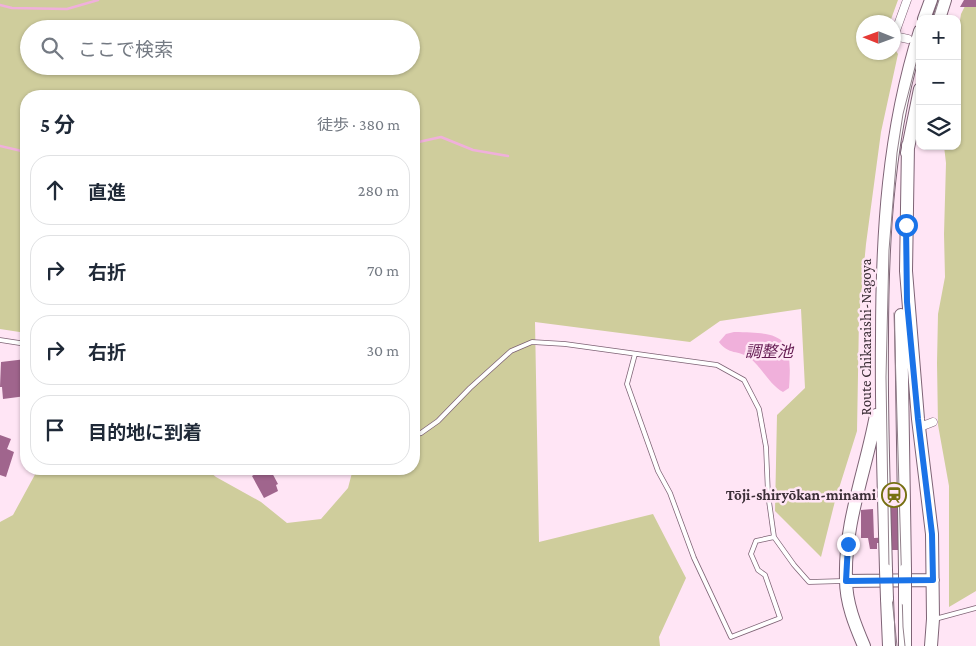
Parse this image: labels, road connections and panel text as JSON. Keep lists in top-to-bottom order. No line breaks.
{"streets":{"main road":["Route Chikaraishi-Nagoya"]},"water":["調整池"],"places":{"station":["Tōji-shiryōkan-minami"]},"north":"left","page":{"map_buttons":["+","−"],"search":"ここで検索","heading":["5 分","徒歩 · 380 m"],"list":[["直進","280 m"],["右折","70 m"],["右折","30 m"],"目的地に到着"]}}
